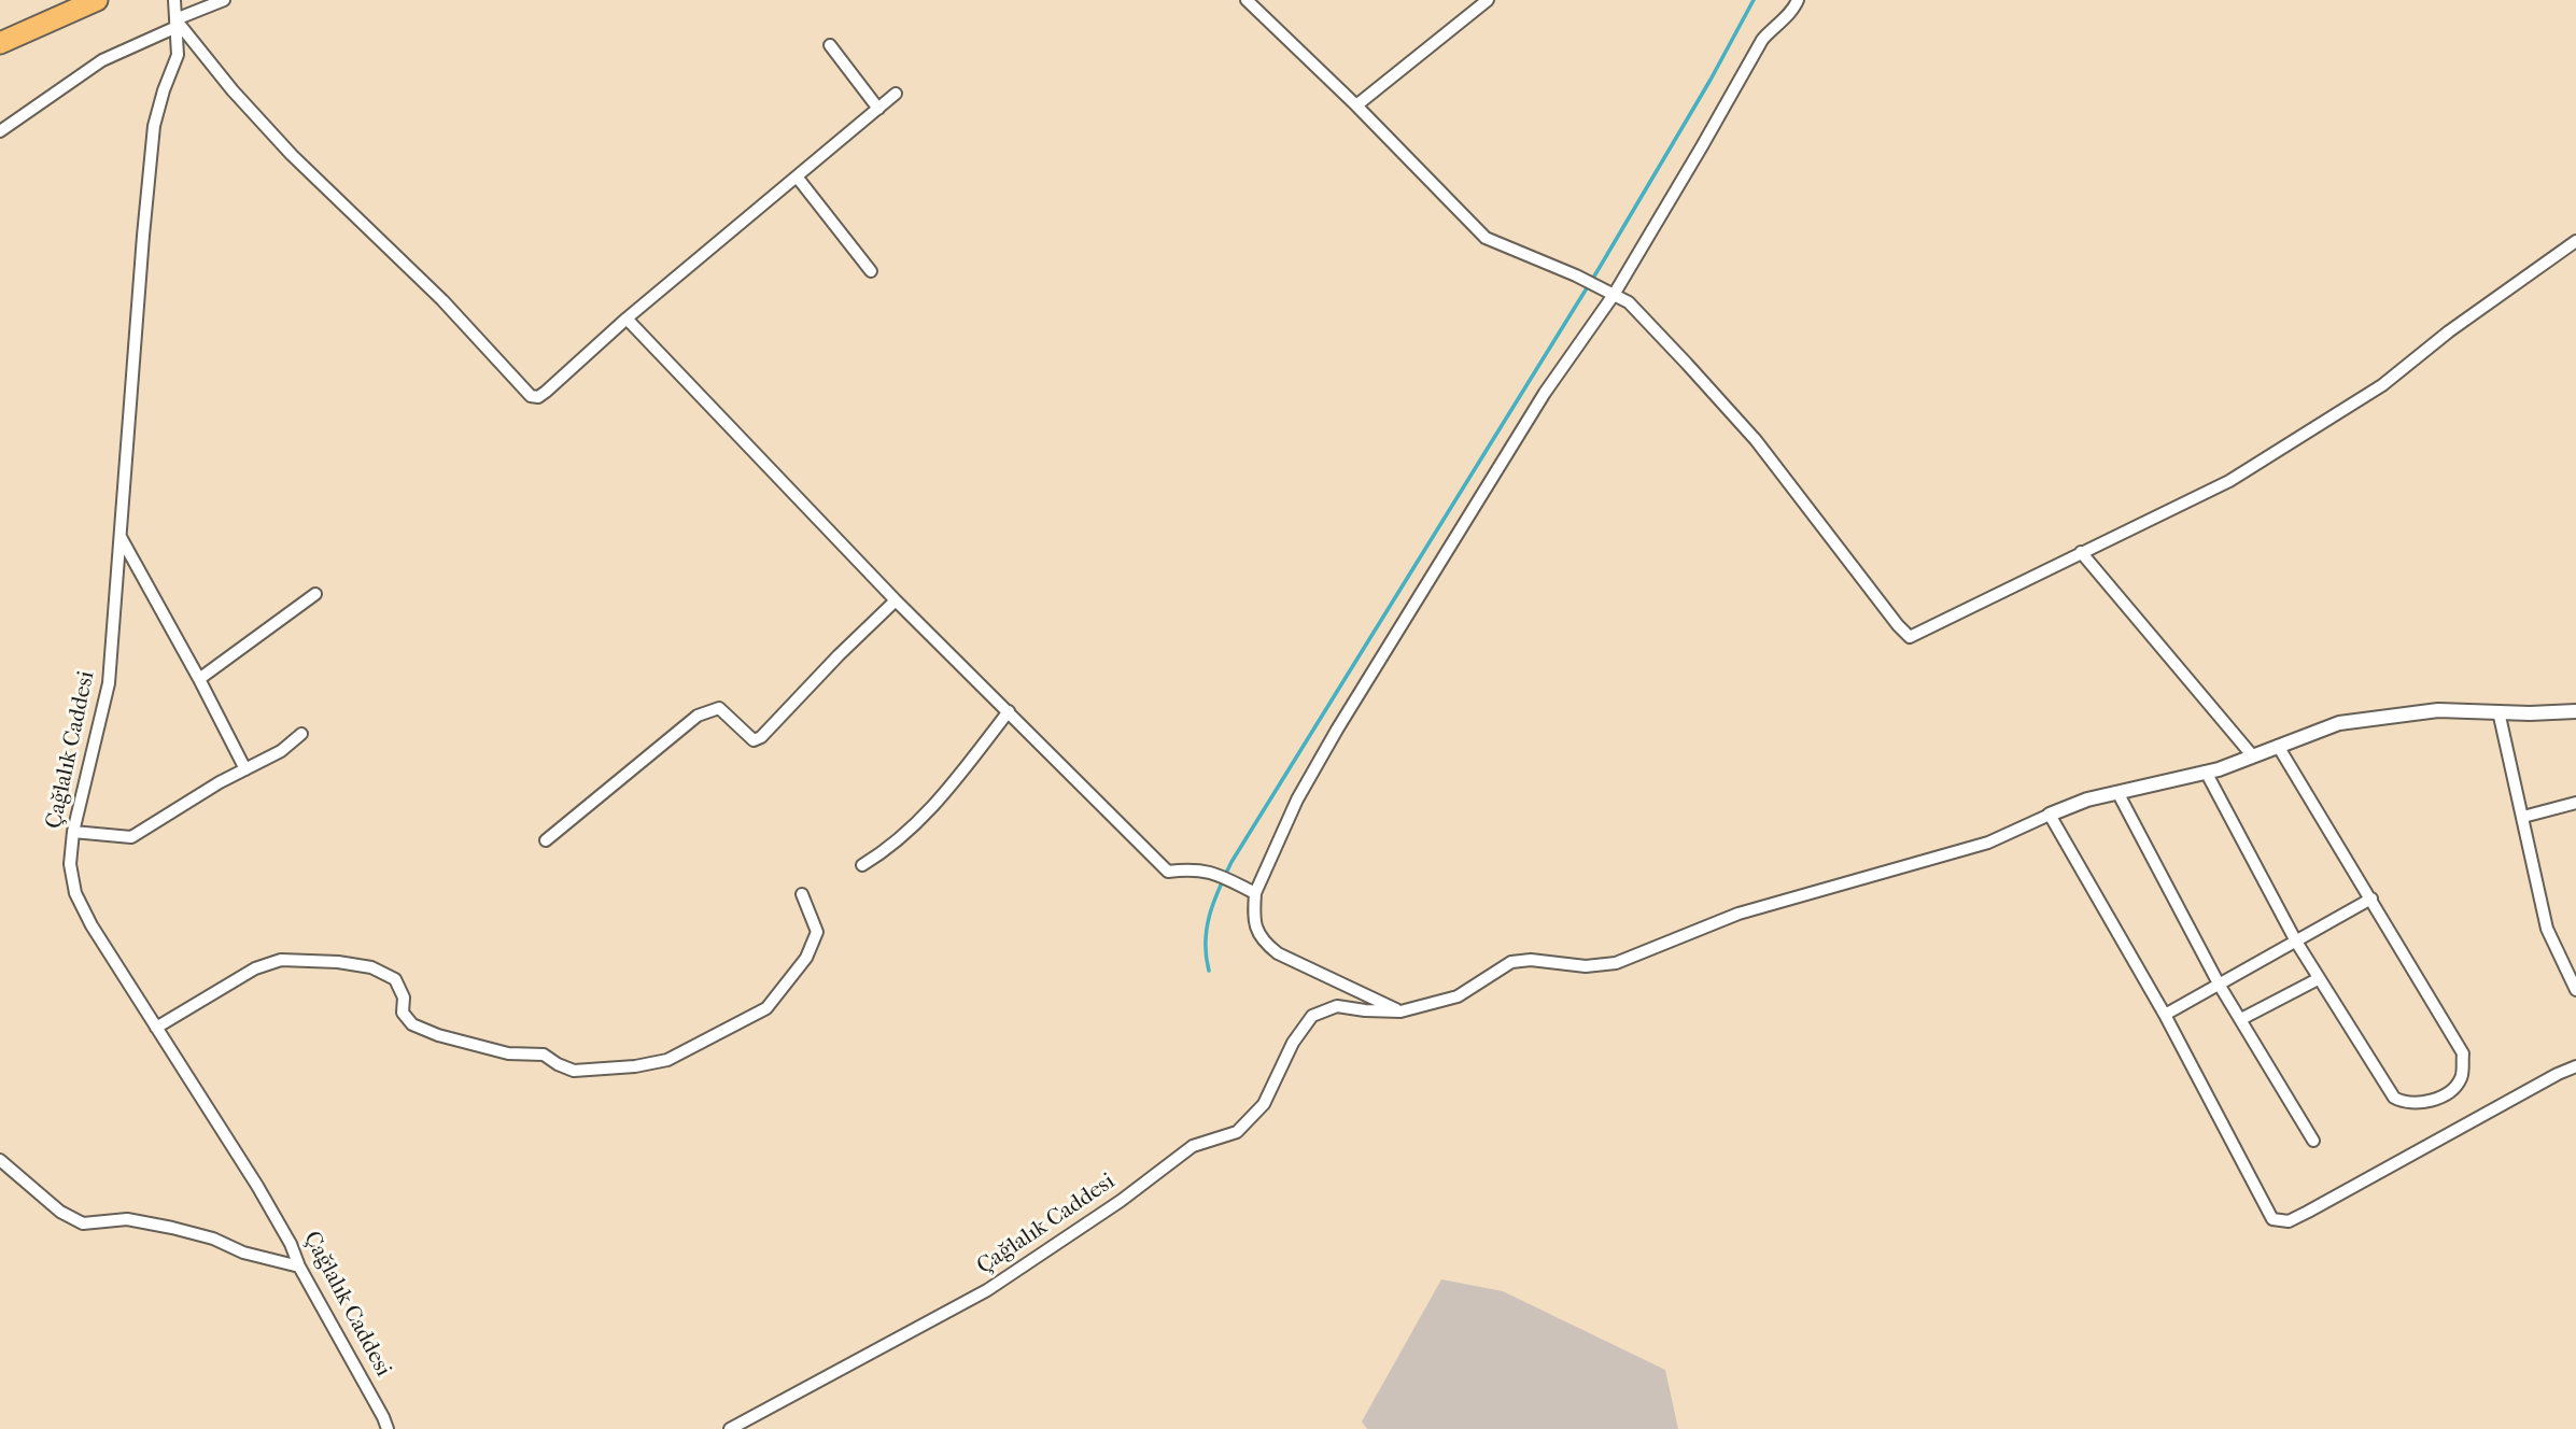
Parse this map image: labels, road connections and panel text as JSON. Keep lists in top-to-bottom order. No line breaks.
{"streets":{"street":["Çağlalık Caddesi"]}}
